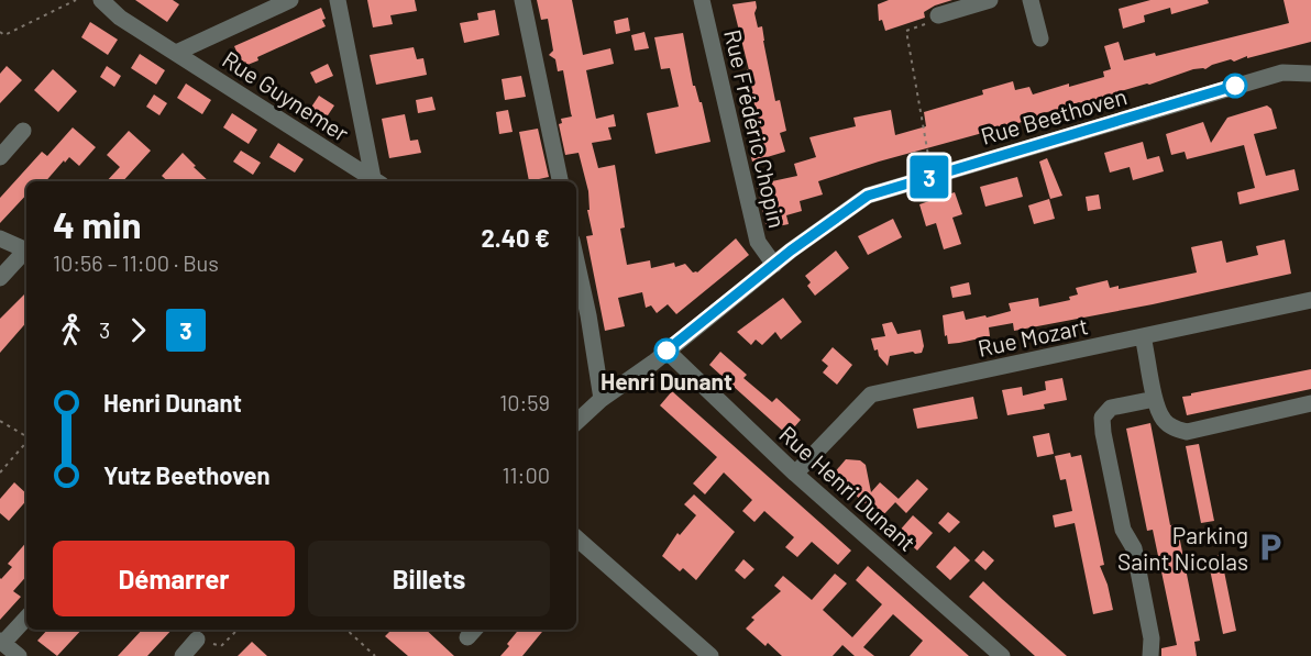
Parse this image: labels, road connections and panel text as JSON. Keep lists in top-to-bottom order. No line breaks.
{"streets":{"street":["Rue Guynemer","Rue Beethoven","Rue Frédéric Chopin","Rue Mozart","Rue Henri Dunant"]},"crossings":[["Rue Beethoven","Rue Frédéric Chopin"],["Rue Beethoven","Rue Henri Dunant"],["Rue Mozart","Rue Henri Dunant"]],"places":{"other":["Henri Dunant"],"parking":["Parking Saint Nicolas"]},"lines":["bus line 3"],"page":{"on_map":"3","heading":["4 min","10:56 – 11:00 · Bus","2.40 €"],"legs":["3","3"],"list":[{"name":"Henri Dunant","value":"10:59"},{"name":"Yutz Beethoven","value":"11:00"}],"buttons":["Démarrer","Billets"]}}
